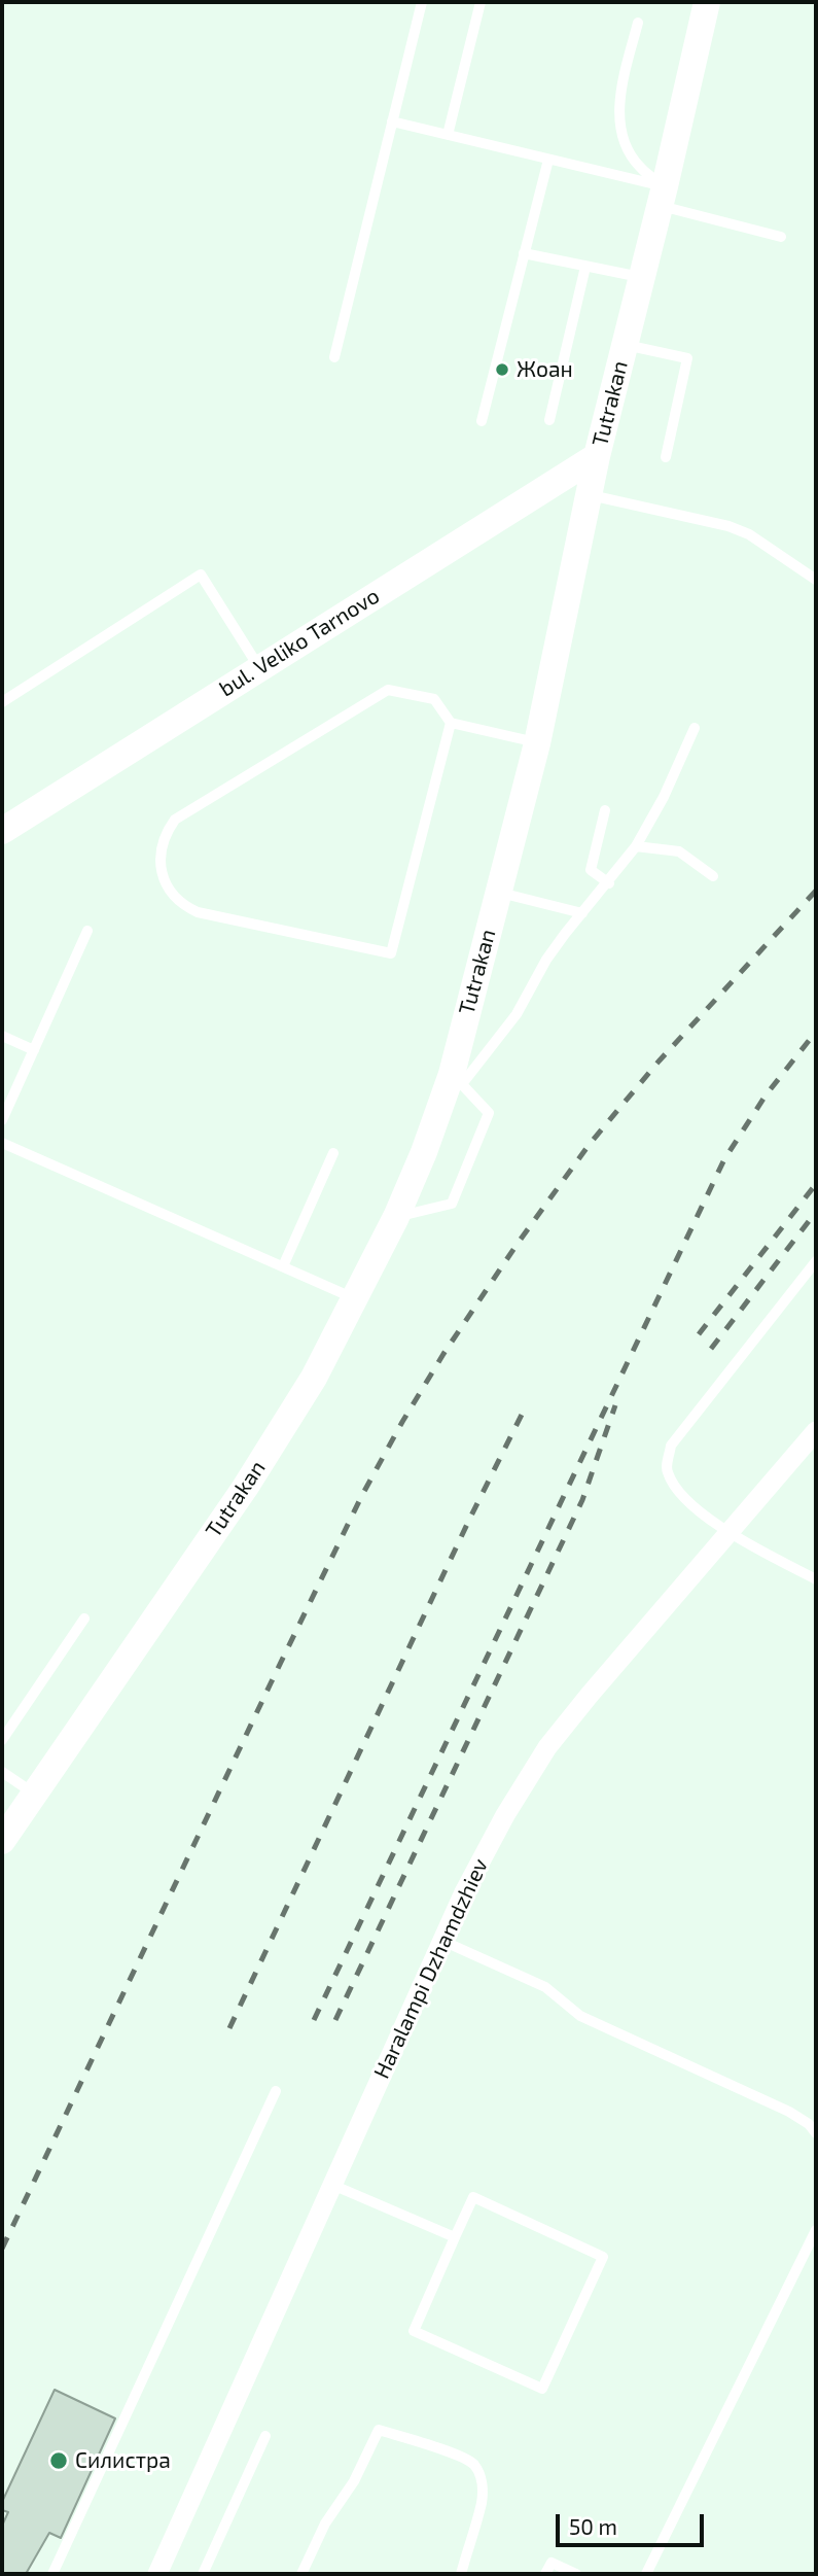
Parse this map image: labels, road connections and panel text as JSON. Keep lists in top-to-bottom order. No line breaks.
{"streets":{"street":["Tutrakan","bul. Veliko Tarnovo","Haralampi Dzhamdzhiev"]},"crossings":[["Tutrakan","bul. Veliko Tarnovo"]],"places":["Жоан","Силистра"],"scale_bar":"50 m"}
